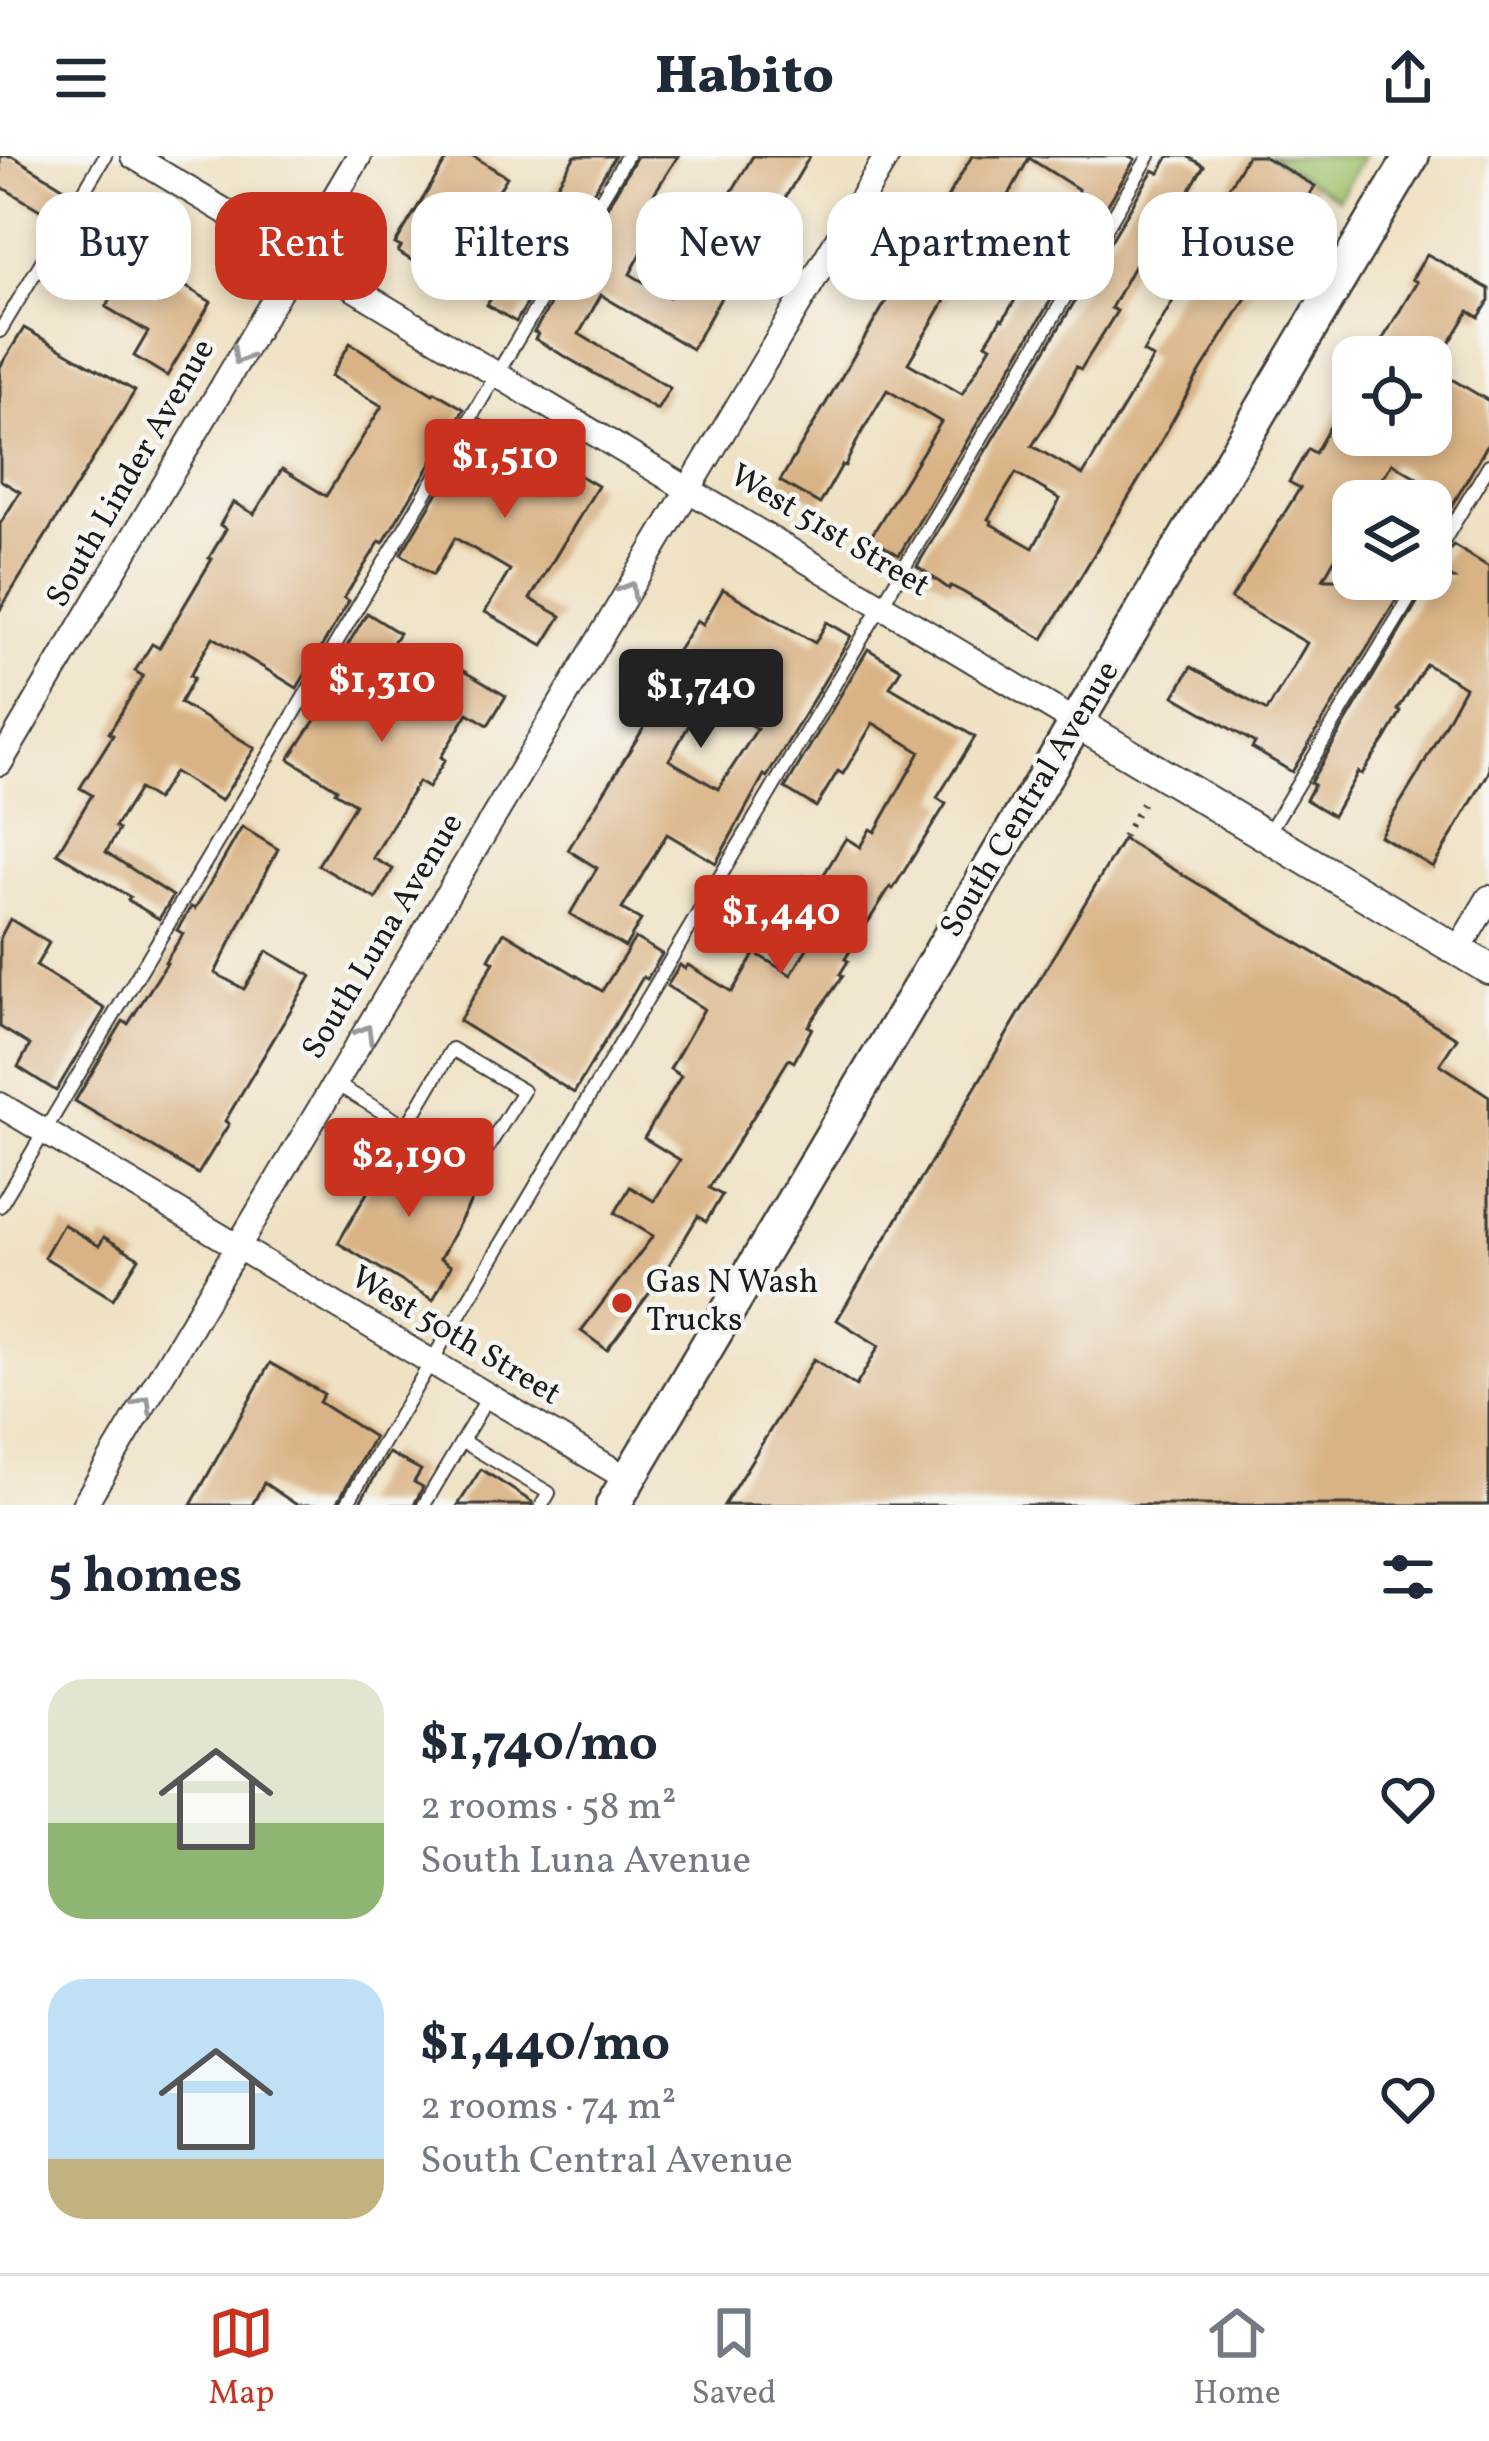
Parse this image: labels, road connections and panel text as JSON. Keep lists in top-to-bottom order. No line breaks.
{"streets":{"main road":["South Central Avenue"],"street":["South Linder Avenue","West 51st Street","South Luna Avenue","West 50th Street"]},"crossings":[["West 51st Street","South Central Avenue"],["West 51st Street","South Luna Avenue"],["South Central Avenue","West 50th Street"],["South Luna Avenue","West 50th Street"]],"one_way":["South Linder Avenue","South Luna Avenue"],"places":["Gas N Wash Trucks"],"page":{"header":"Habito","chip":["Buy","Rent","Filters","New","Apartment","House"],"price":["$1,510","$1,310","$1,740","$1,440","$2,190"],"heading":"5 homes","list":[{"name":"$1,740/mo","note":"2 rooms · 58 m² · South Luna Avenue"},{"name":"$1,440/mo","note":"2 rooms · 74 m² · South Central Avenue"}],"tabs":["Map","Saved","Home"]}}
